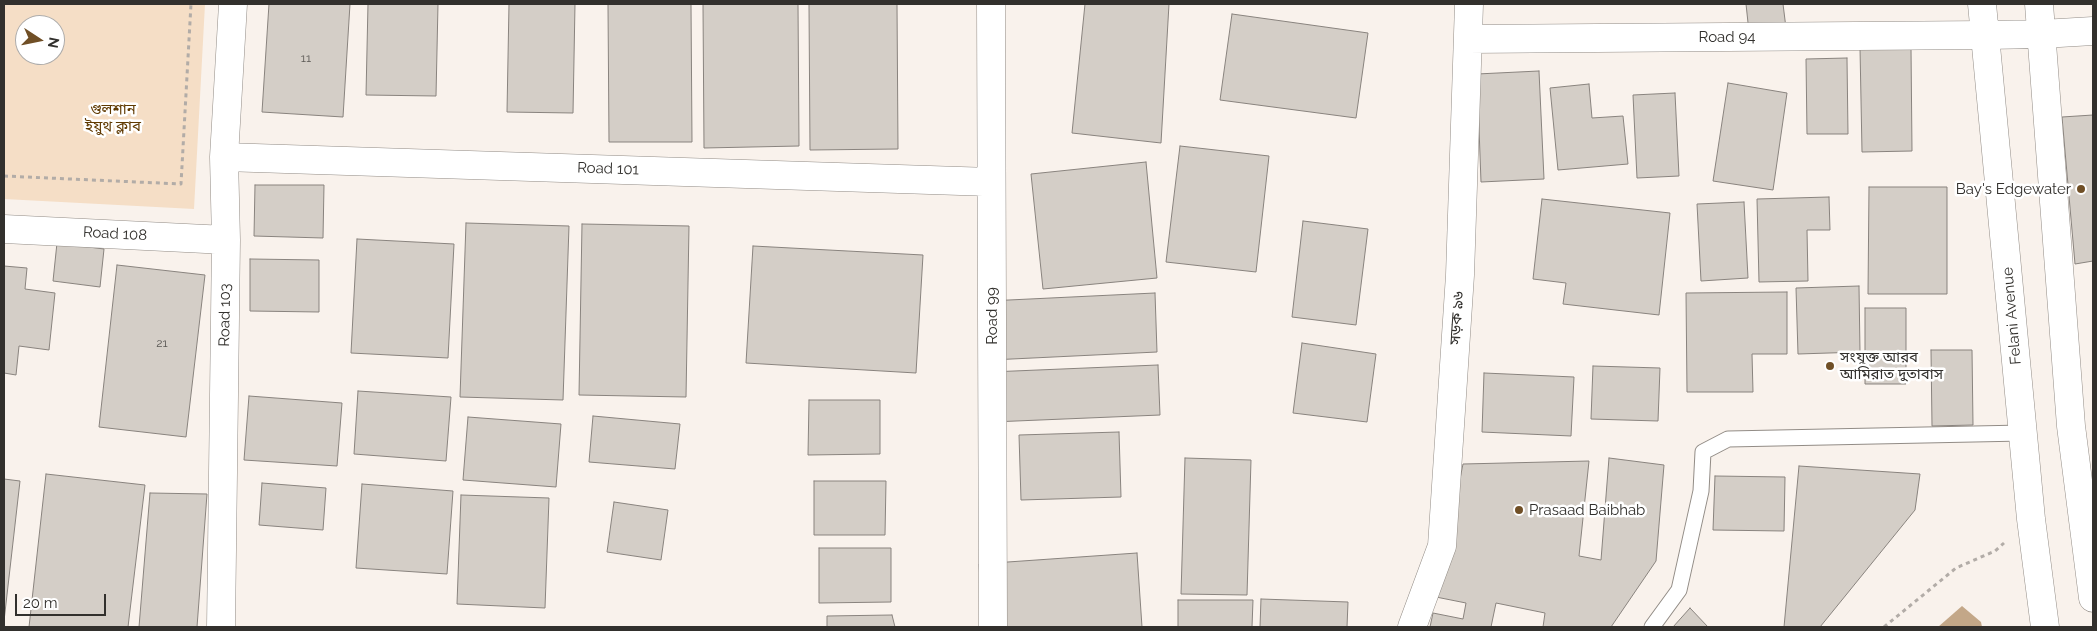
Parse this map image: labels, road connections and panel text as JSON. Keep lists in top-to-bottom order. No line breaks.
{"streets":{"street":["Road 94","Road 101","Road 108","Road 103","Road 99","Felani Avenue","সড়ক ৯৬"]},"crossings":[["Road 94","Felani Avenue"],["Road 94","সড়ক ৯৬"],["Road 101","Road 103"],["Road 101","Road 99"],["Road 108","Road 103"]],"parks":["গুলশান ইয়ুথ ক্লাব"],"places":["Bay's Edgewater","সংযুক্ত আরব আমিরাত দুতাবাস","Prasaad Baibhab"],"house_numbers":["11","21"],"scale_bar":"20 m","north":"right"}
